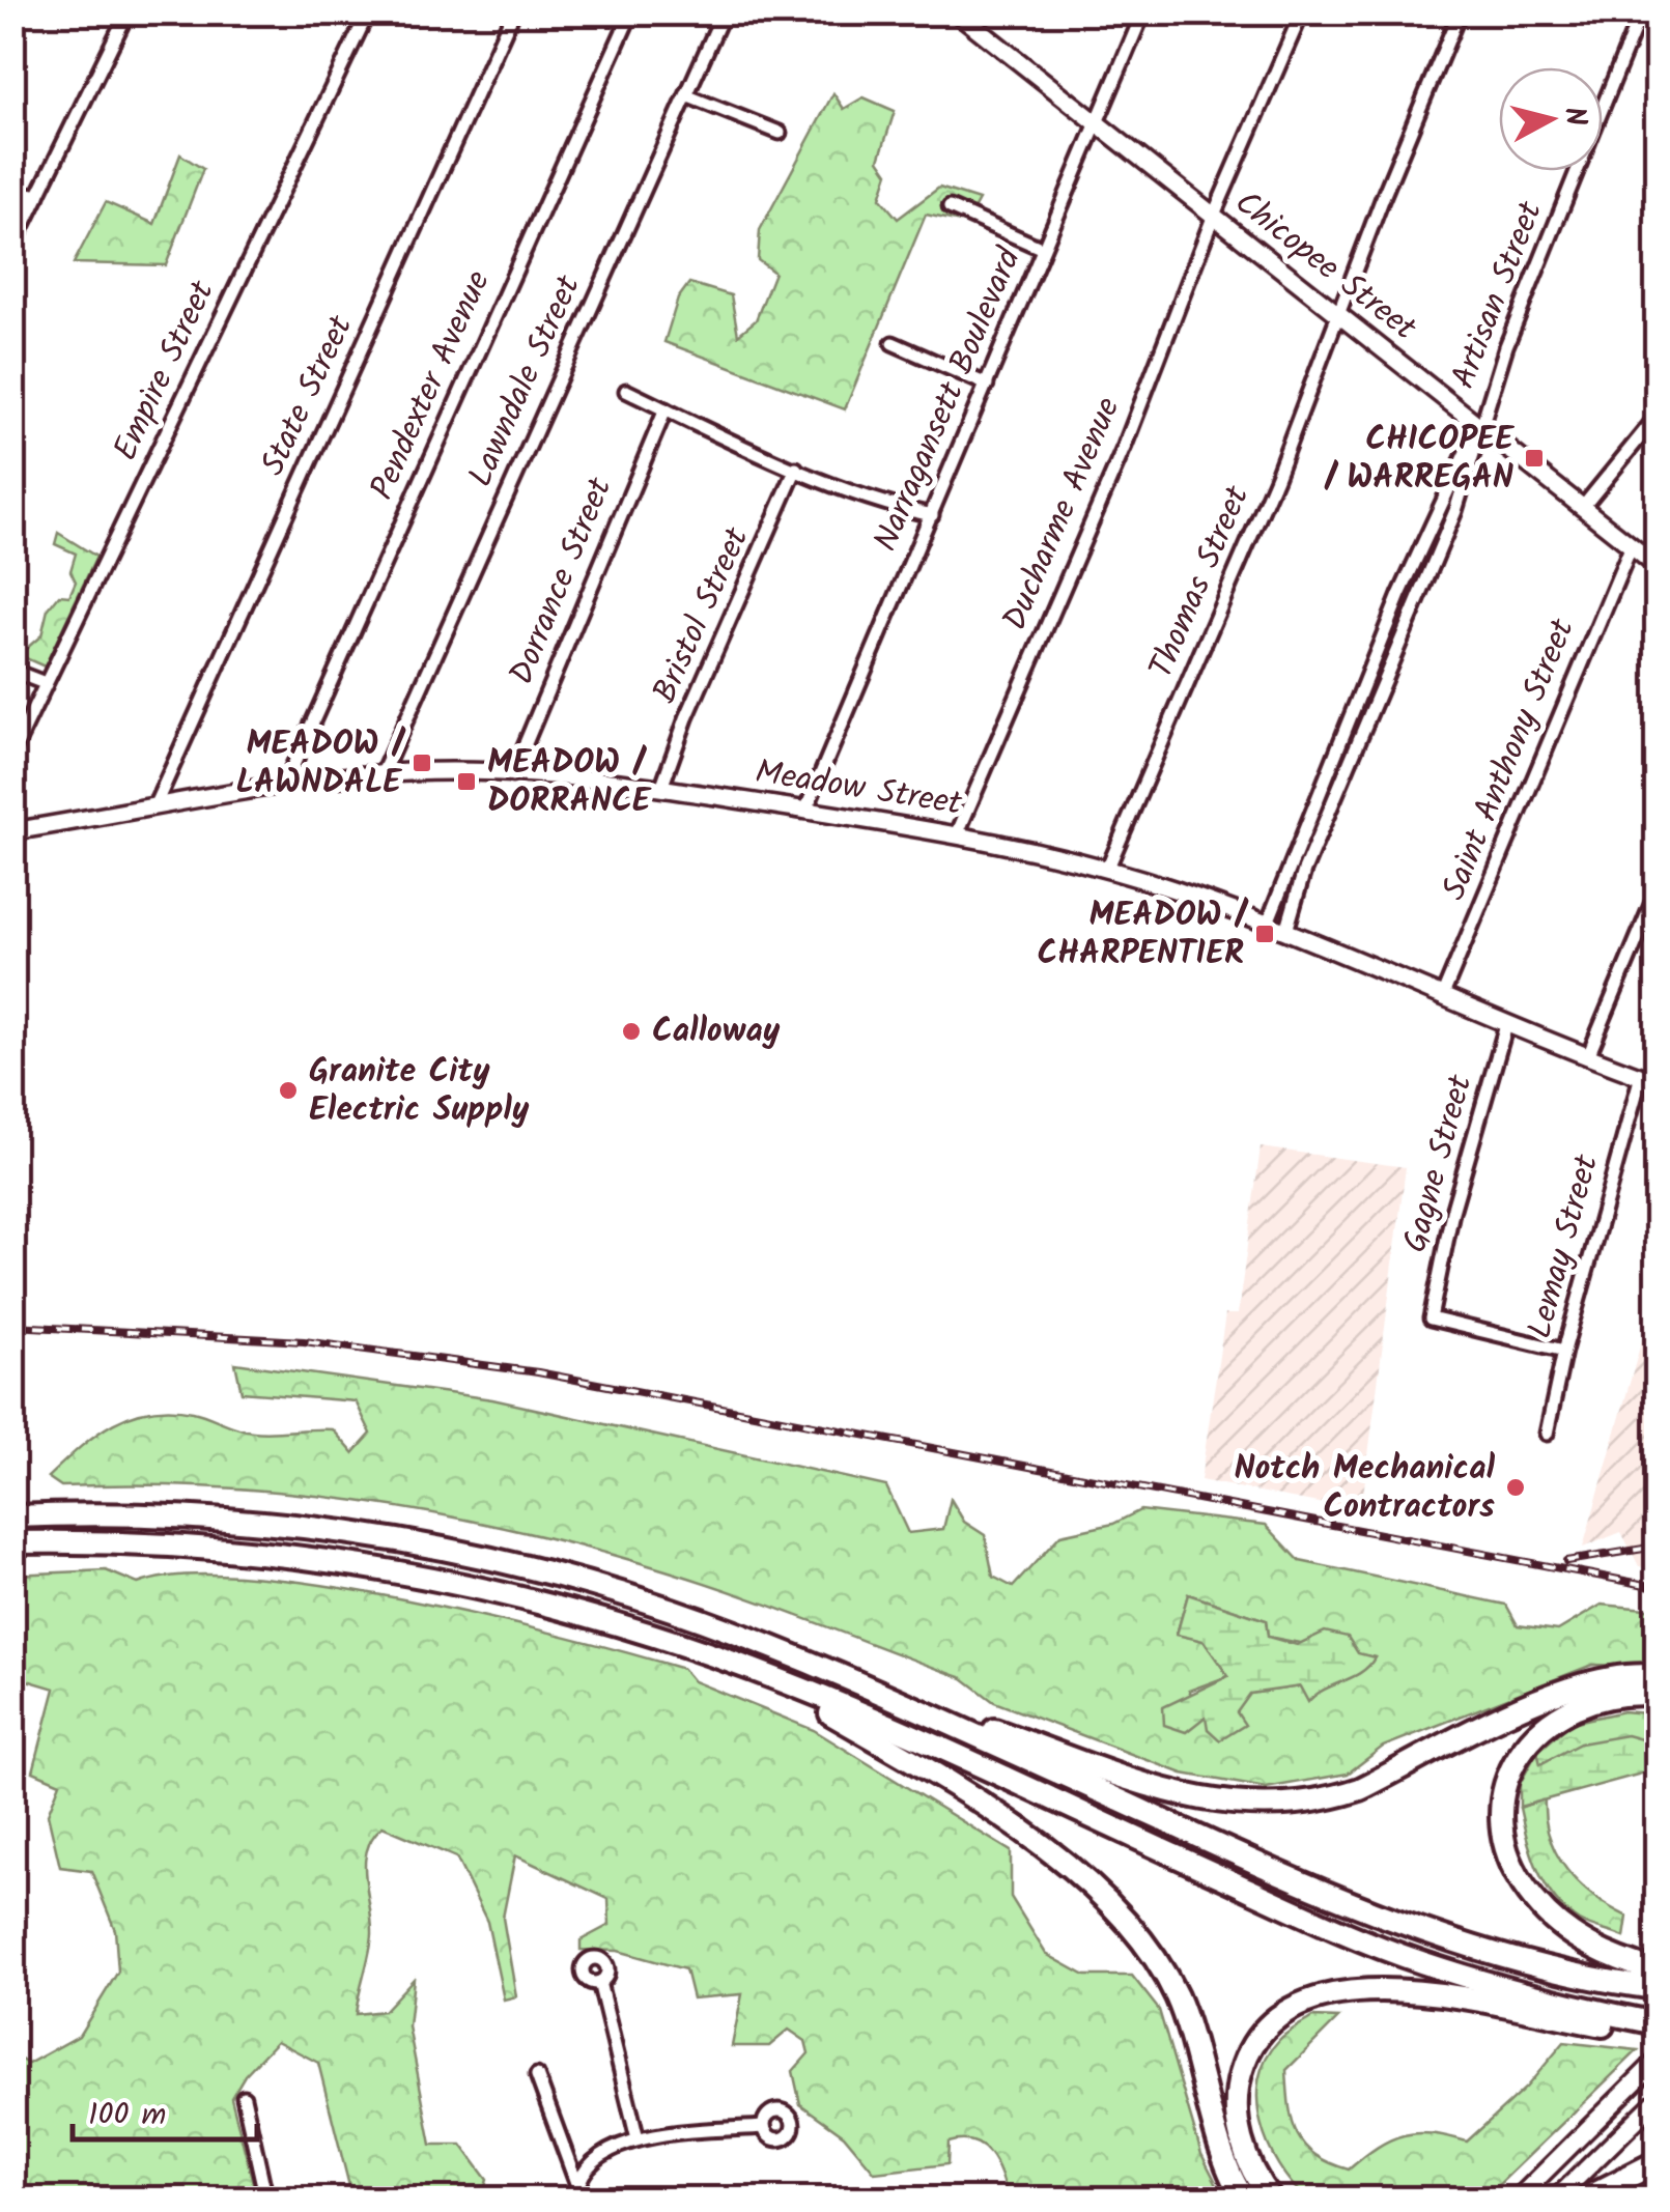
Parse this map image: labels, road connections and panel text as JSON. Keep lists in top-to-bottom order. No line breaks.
{"streets":{"main road":["Chicopee Street","Meadow Street"],"street":["Artisan Street","Empire Street","Lawndale Street","Pendexter Avenue","State Street","Narragansett Boulevard","Ducharme Avenue","Dorrance Street","Thomas Street","Bristol Street","Saint Anthony Street","Gagne Street","Lemay Street"]},"crossings":[["Chicopee Street","Artisan Street"],["Chicopee Street","Narragansett Boulevard"],["Chicopee Street","Ducharme Avenue"],["Chicopee Street","Thomas Street"],["Chicopee Street","Saint Anthony Street"],["Lawndale Street","Meadow Street"],["Pendexter Avenue","Meadow Street"],["State Street","Meadow Street"],["Narragansett Boulevard","Meadow Street"],["Ducharme Avenue","Meadow Street"],["Dorrance Street","Meadow Street"],["Thomas Street","Meadow Street"],["Bristol Street","Meadow Street"],["Saint Anthony Street","Meadow Street"],["Meadow Street","Gagne Street"],["Meadow Street","Lemay Street"],["Gagne Street","Lemay Street"]],"places":{"transit":["CHICOPEE / WARREGAN","MEADOW / LAWNDALE","MEADOW / DORRANCE","MEADOW / CHARPENTIER"],"other":["Calloway","Granite City Electric Supply","Notch Mechanical Contractors"]},"scale_bar":"100 m","north":"right"}
